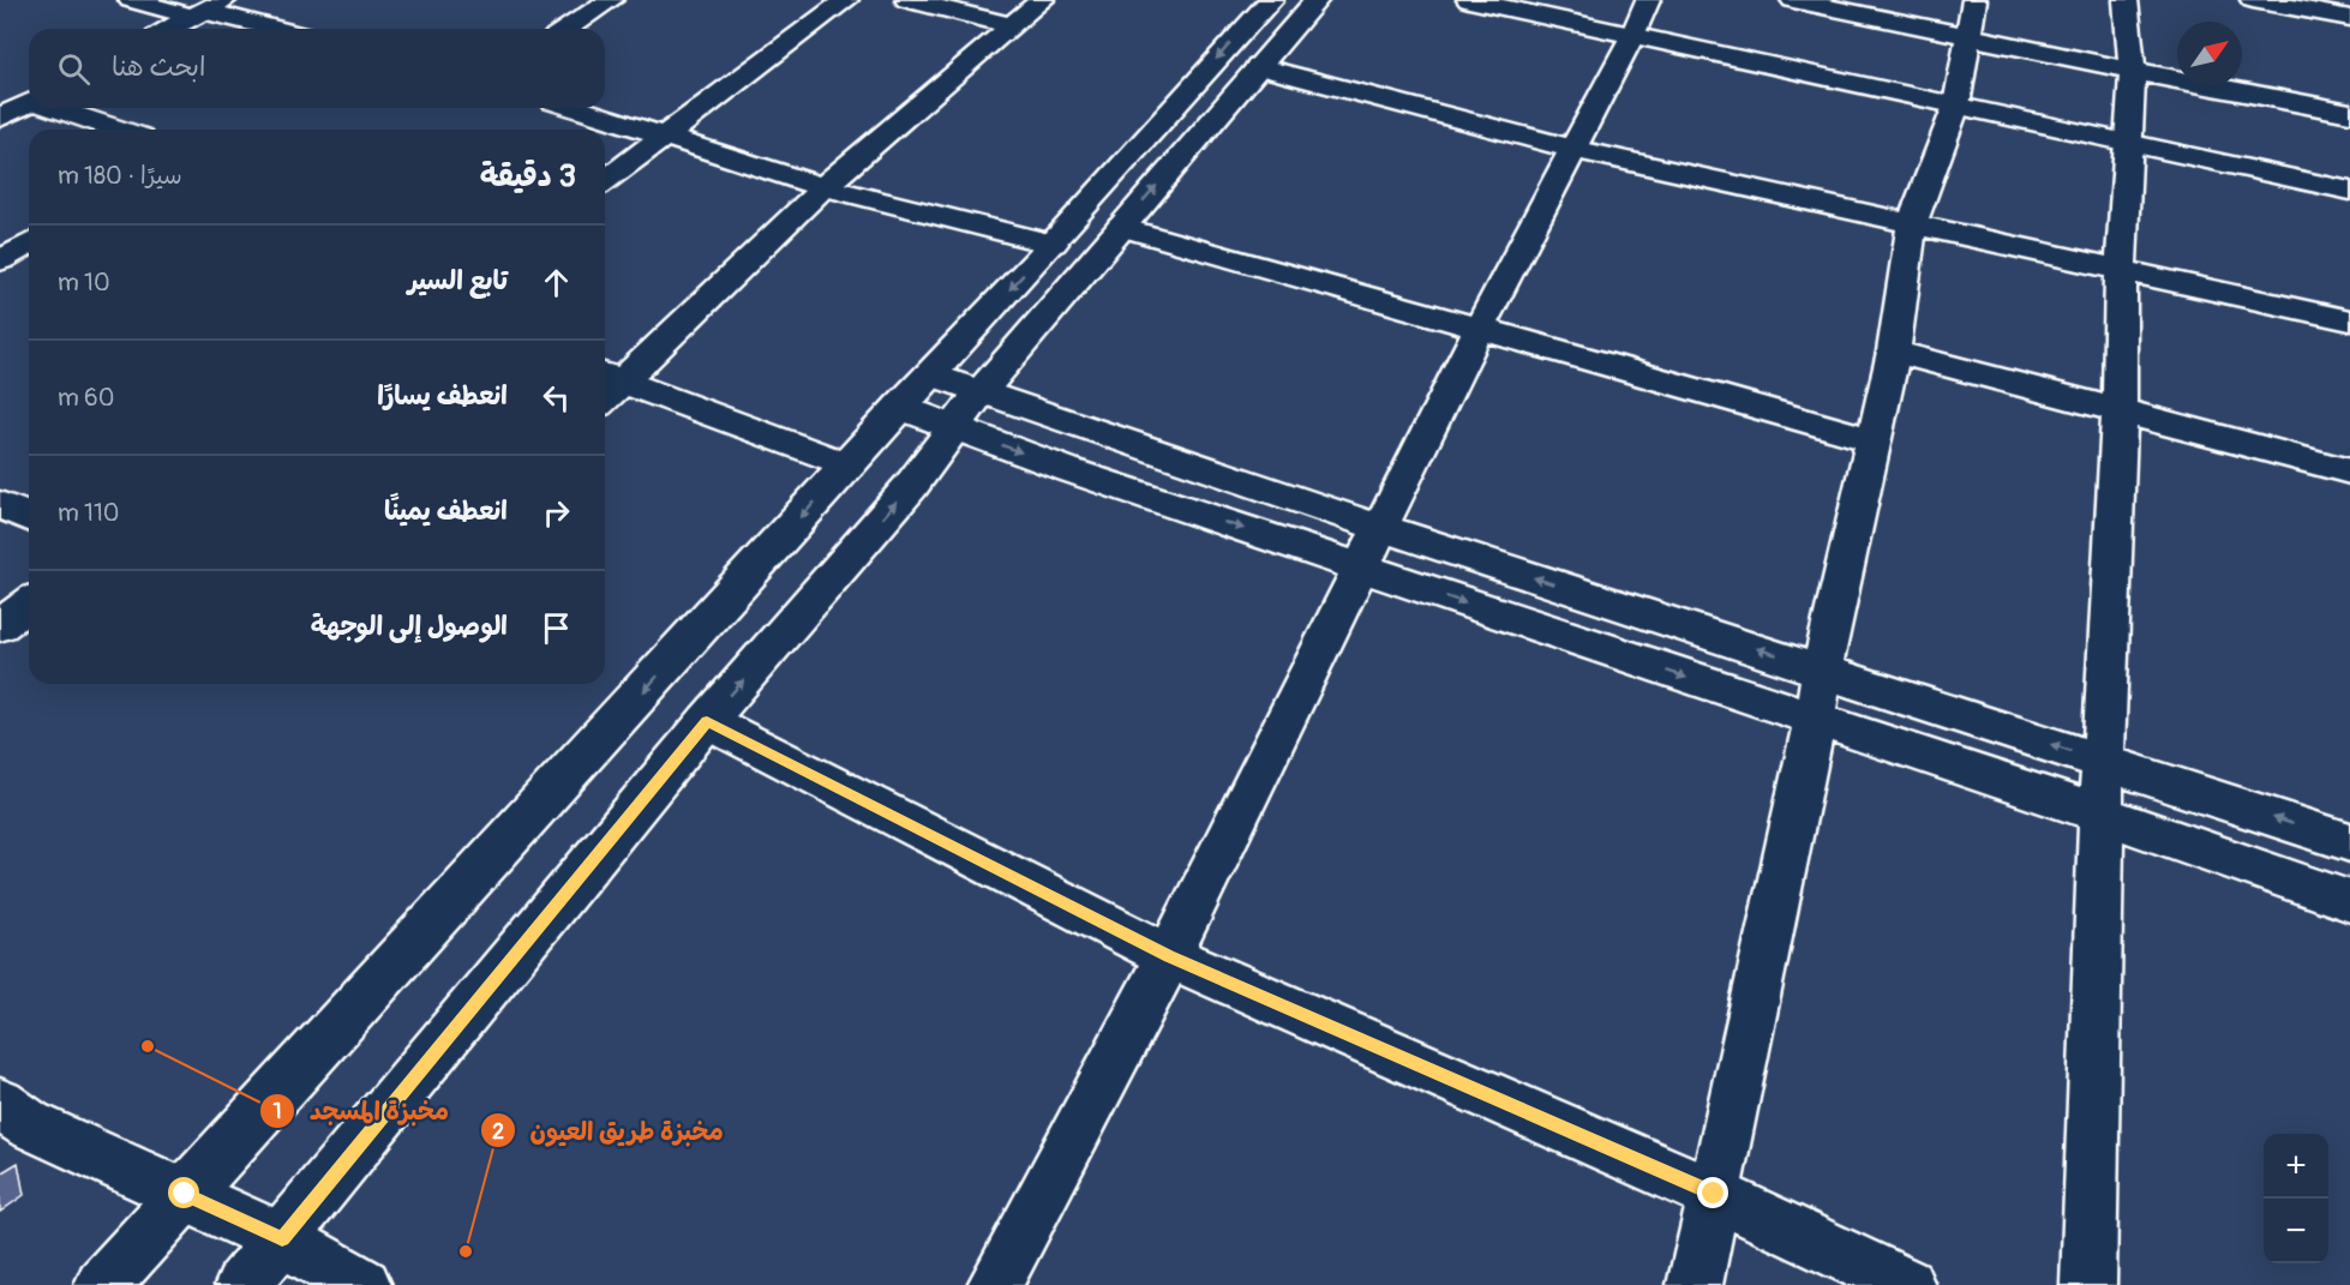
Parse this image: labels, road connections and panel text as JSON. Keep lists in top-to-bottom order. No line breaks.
{"places":["مخبزة المسجد","مخبزة طريق العيون"],"north":"top right","page":{"search":"ابحث هنا","heading":["3 دقيقة","سيرًا · 180 m"],"list":[["تابع السير","10 m"],["انعطف يسارًا","60 m"],["انعطف يمينًا","110 m"],"الوصول إلى الوجهة"],"map_buttons":["+","−"]}}
